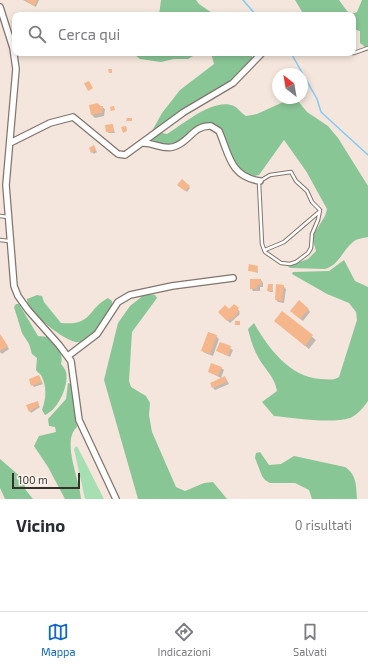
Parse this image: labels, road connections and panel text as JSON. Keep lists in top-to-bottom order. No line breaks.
{"scale_bar":"100 m","north":"top left","page":{"search":"Cerca qui","scale":"100 m","heading":["Vicino","0 risultati"],"nav":["Mappa","Indicazioni","Salvati"]}}
